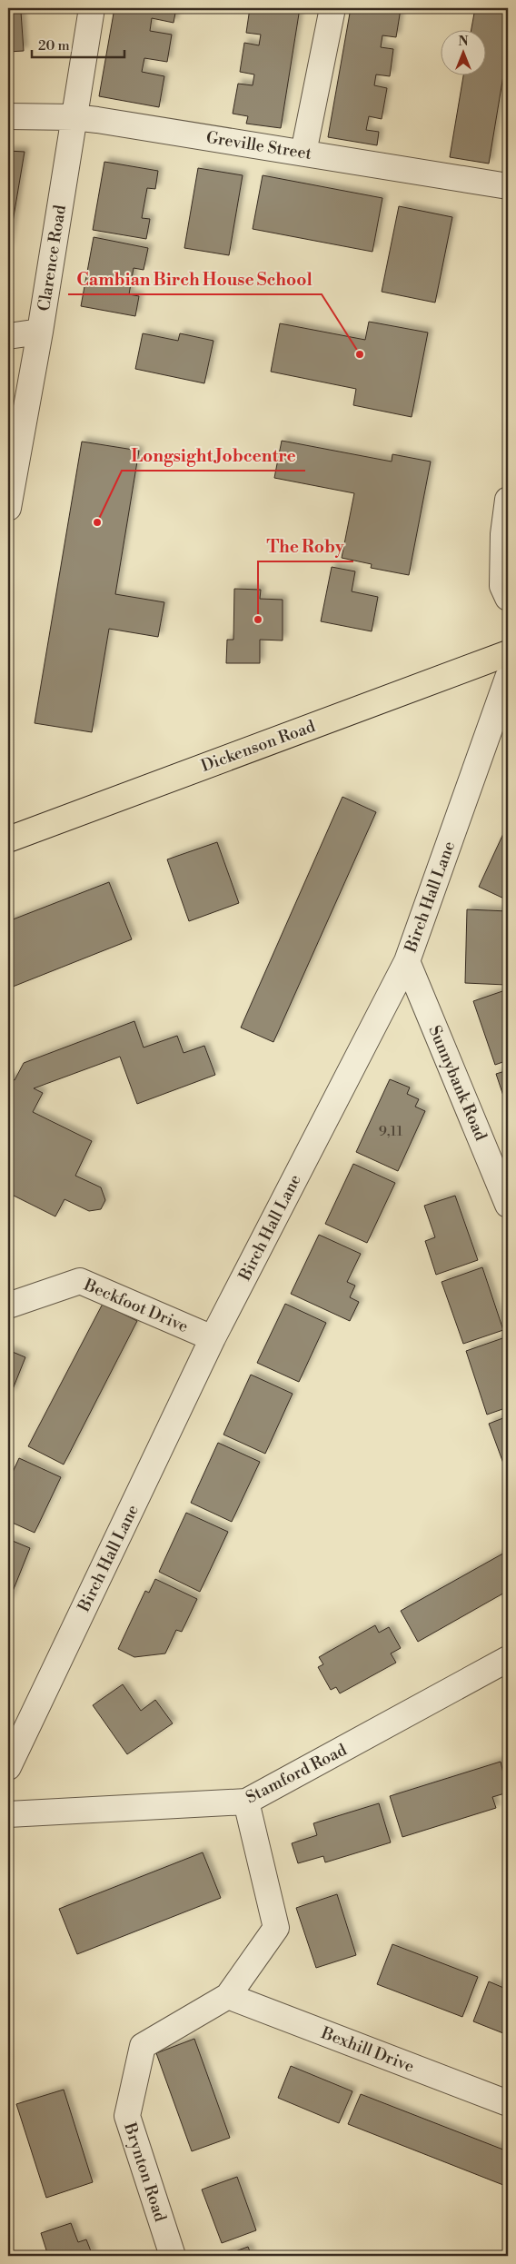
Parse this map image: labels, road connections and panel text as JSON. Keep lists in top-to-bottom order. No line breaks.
{"streets":{"highway":["Dickenson Road"],"street":["Greville Street","Clarence Road","Birch Hall Lane","Sunnybank Road","Beckfoot Drive","Stamford Road","Bexhill Drive","Brynton Road"]},"crossings":[["Greville Street","Clarence Road"],["Birch Hall Lane","Sunnybank Road"],["Birch Hall Lane","Beckfoot Drive"],["Stamford Road","Brynton Road"],["Bexhill Drive","Brynton Road"]],"places":["Cambian Birch House School","Longsight Jobcentre","The Roby"],"house_numbers":["9,11"],"scale_bar":"20 m","north":"top"}
